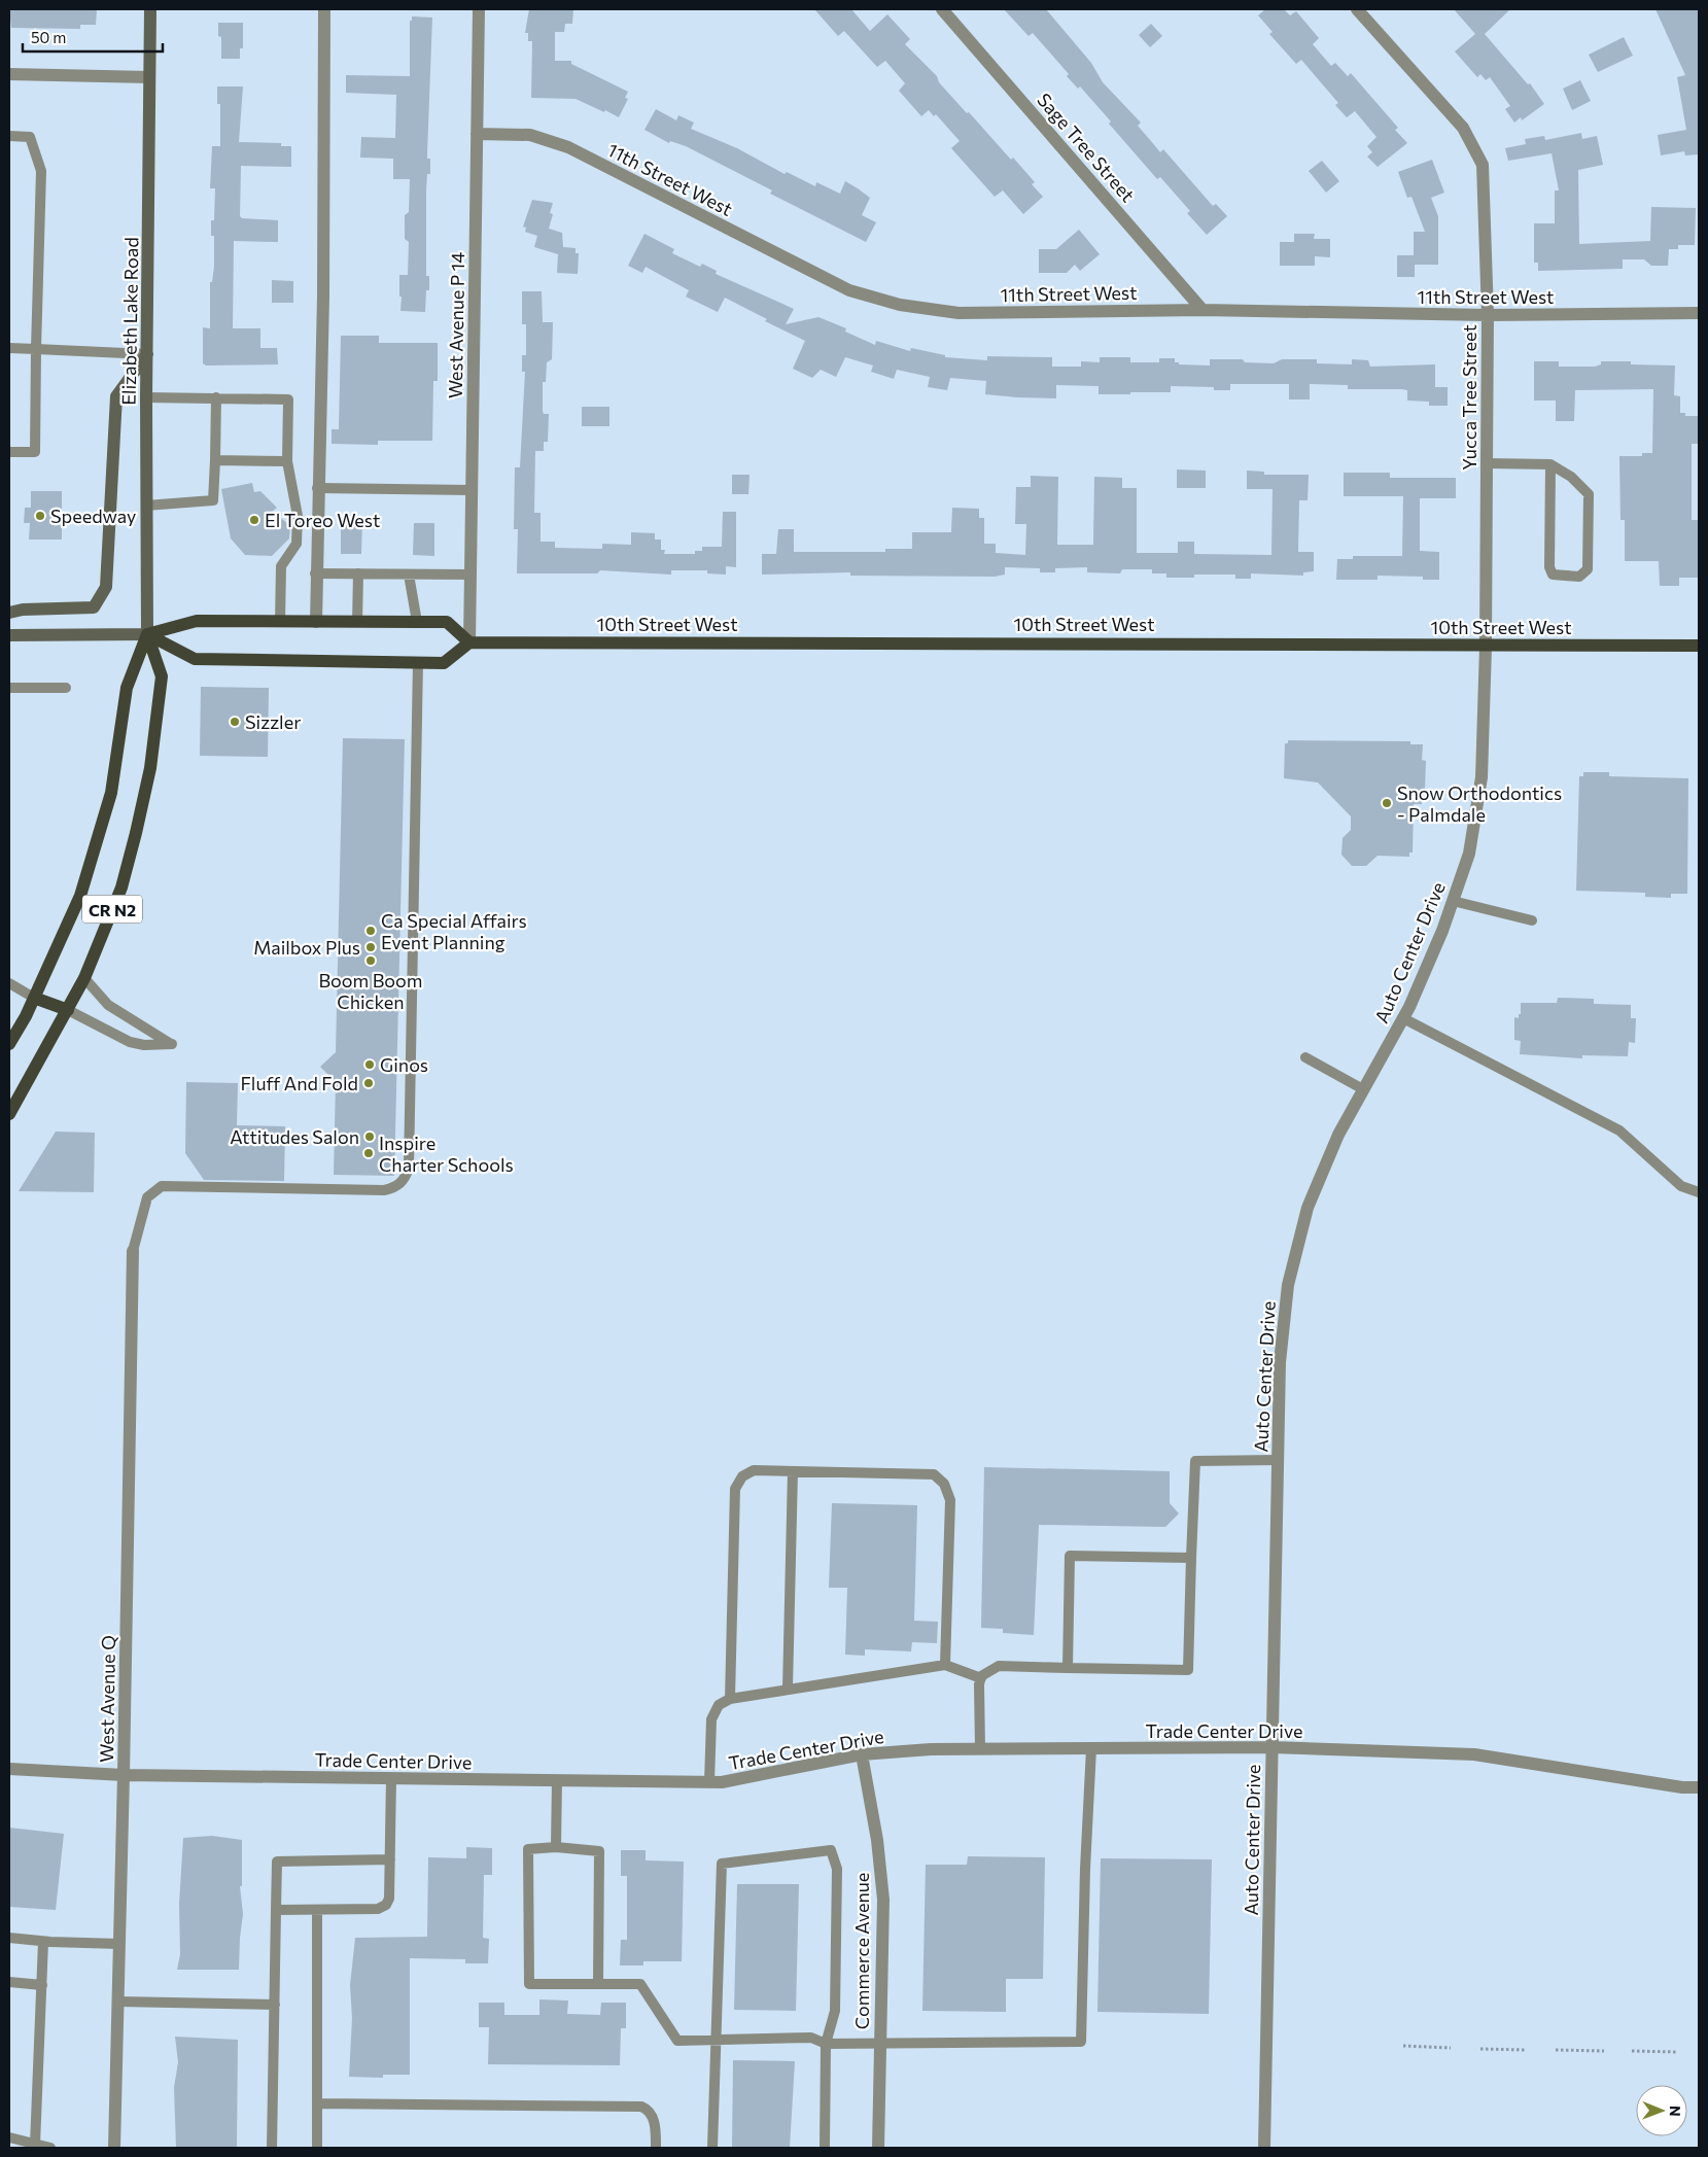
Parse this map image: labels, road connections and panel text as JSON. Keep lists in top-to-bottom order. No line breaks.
{"streets":{"main road":["Elizabeth Lake Road","10th Street West","CR N2"],"street":["Sage Tree Street","11th Street West","West Avenue P 14","Yucca Tree Street","Auto Center Drive","West Avenue Q","Trade Center Drive","Commerce Avenue"]},"crossings":[["Sage Tree Street","11th Street West"],["11th Street West","West Avenue P 14"],["11th Street West","Yucca Tree Street"],["Elizabeth Lake Road","CR N2"],["West Avenue P 14","10th Street West"],["Yucca Tree Street","10th Street West"],["Yucca Tree Street","Auto Center Drive"],["10th Street West","Auto Center Drive"],["Auto Center Drive","Trade Center Drive"],["West Avenue Q","Trade Center Drive"],["Trade Center Drive","Commerce Avenue"]],"places":["Speedway","El Toreo West","Sizzler","Snow Orthodontics - Palmdale","Ca Special Affairs Event Planning","Mailbox Plus","Boom Boom Chicken","Ginos","Fluff And Fold","Attitudes Salon","Inspire Charter Schools"],"scale_bar":"50 m","north":"right"}
